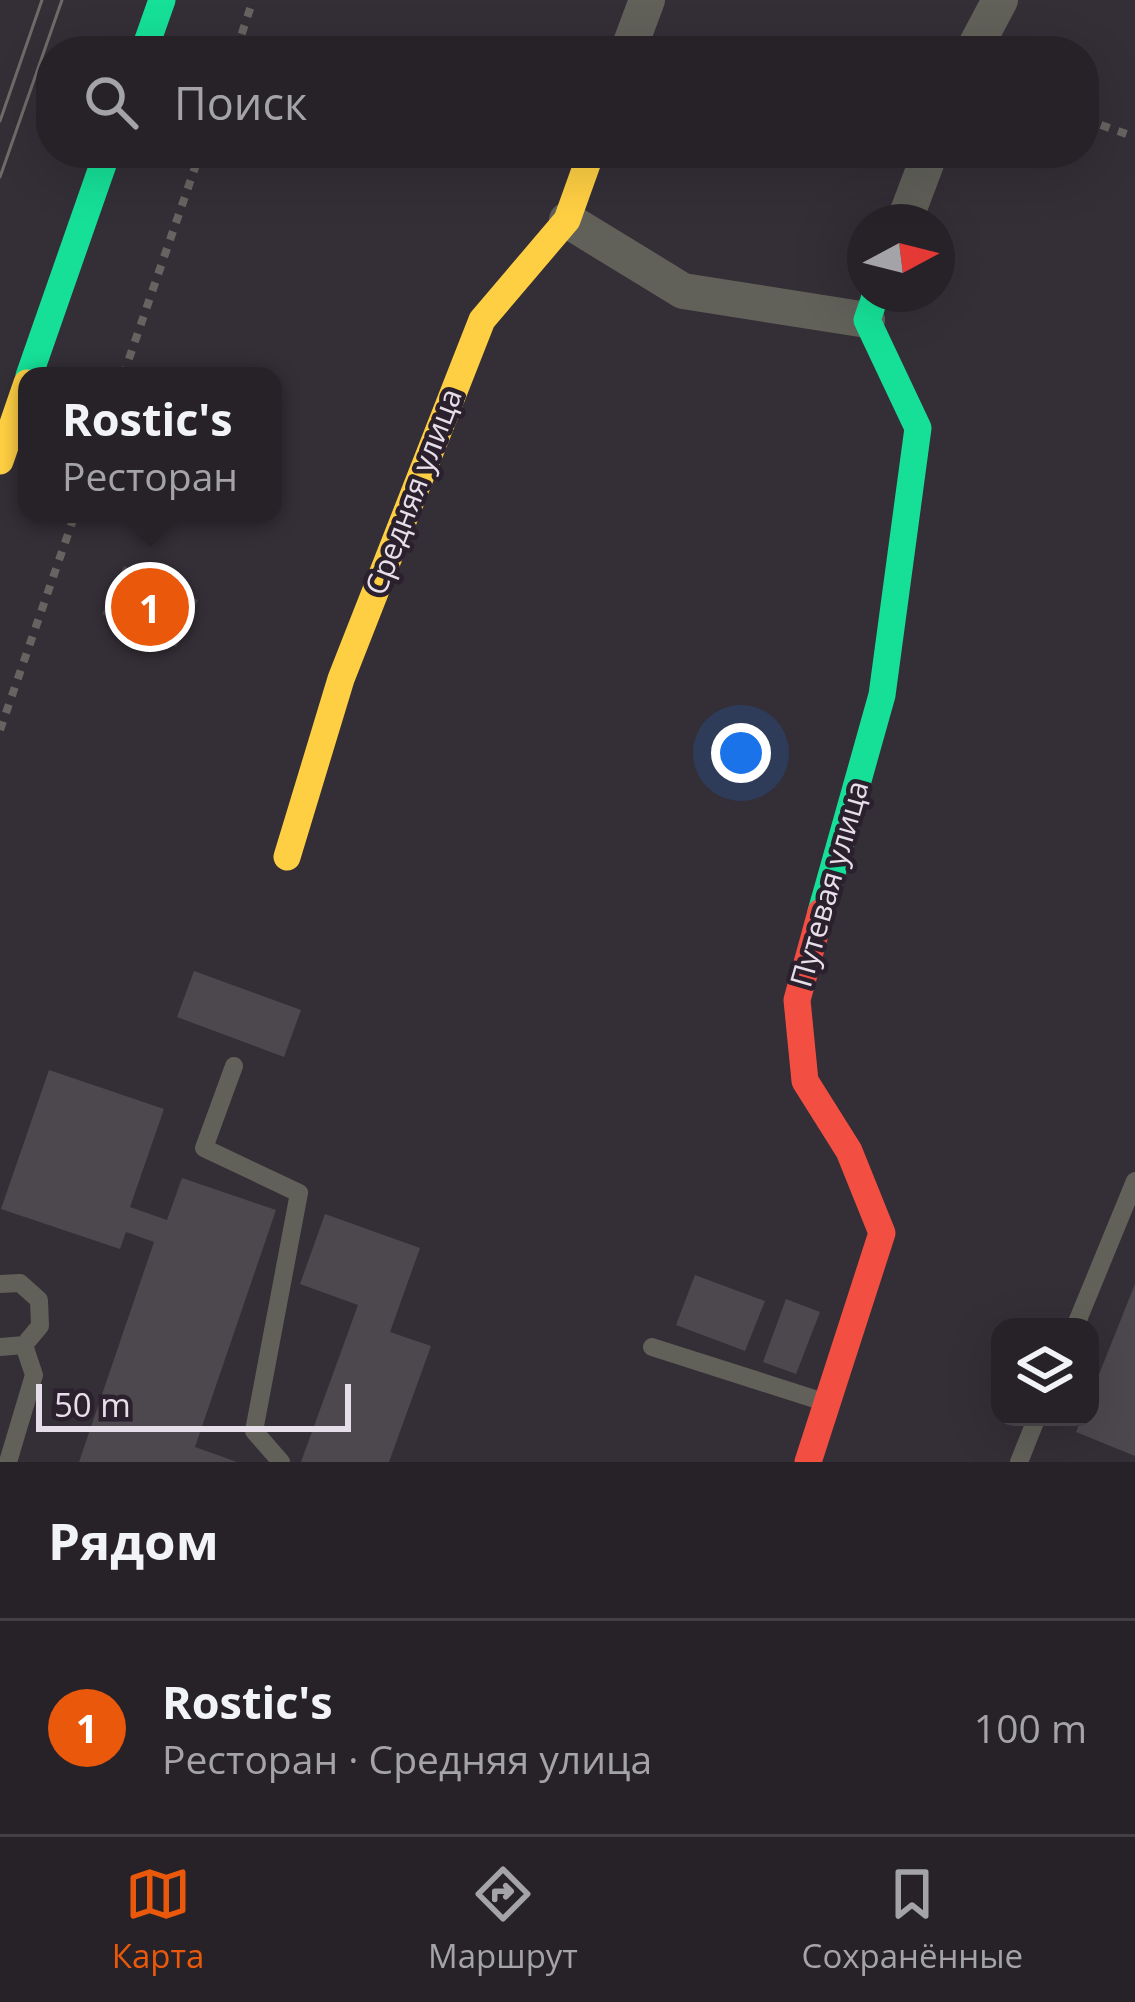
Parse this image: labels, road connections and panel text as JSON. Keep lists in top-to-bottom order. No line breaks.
{"streets":{"street":["Средняя улица","Путевая улица"]},"scale_bar":"50 m","north":"right","page":{"search":"Поиск","popup":["Rostic's","Ресторан"],"pins":"1","scale":"50 m","heading":"Рядом","list":[{"mark":"1","name":"Rostic's","note":"Ресторан · Средняя улица","value":"100 m"}],"nav":["Карта","Маршрут","Сохранённые"]}}
